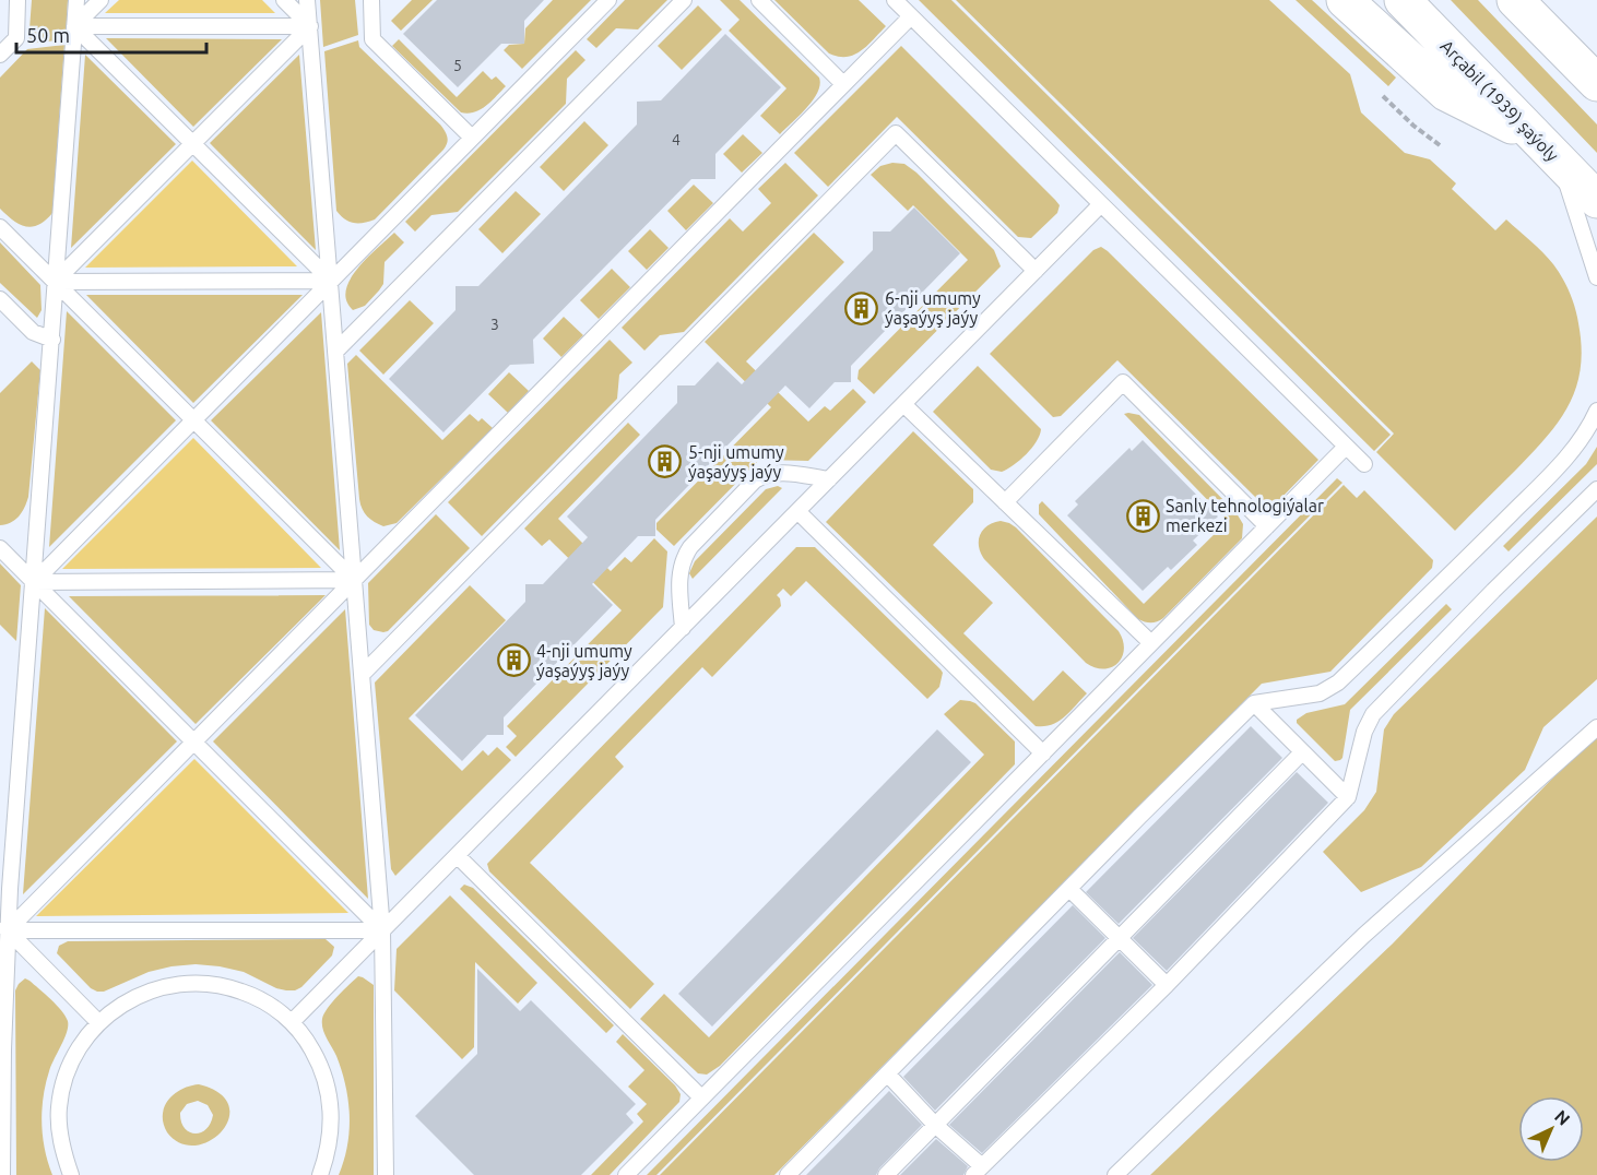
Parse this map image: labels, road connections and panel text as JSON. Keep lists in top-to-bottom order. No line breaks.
{"streets":{"main road":["Arçabil (1939) şaýoly"]},"places":{"building":["6-nji umumy ýaşaýyş jaýy","5-nji umumy ýaşaýyş jaýy","Sanly tehnologiýalar merkezi","4-nji umumy ýaşaýyş jaýy"]},"house_numbers":["5","4","3"],"scale_bar":"50 m","north":"top right"}
